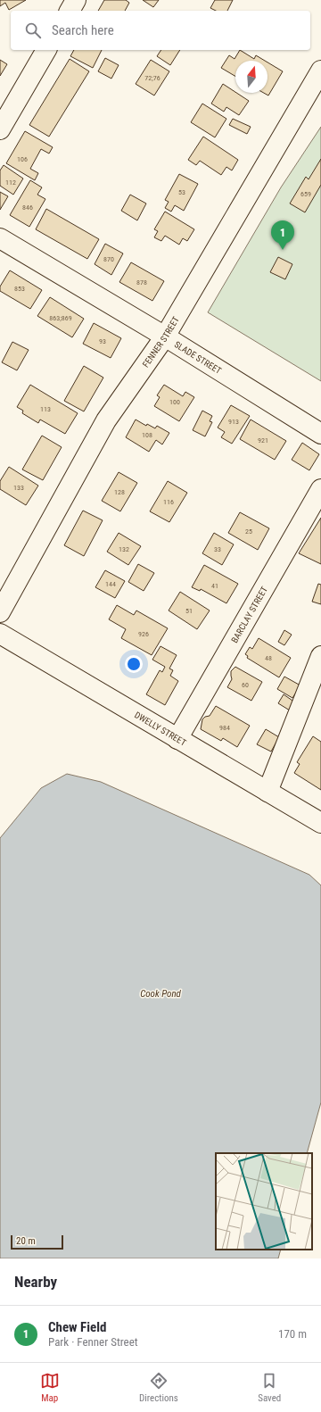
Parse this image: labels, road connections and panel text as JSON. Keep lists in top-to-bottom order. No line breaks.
{"streets":{"street":["FENNER STREET","SLADE STREET","BARCLAY STREET","DWELLY STREET"]},"crossings":[["FENNER STREET","SLADE STREET"],["BARCLAY STREET","DWELLY STREET"]],"water":["Cook Pond"],"house_numbers":["72;76","106","112","53","659","846","870","878","853","863;869","93","100","113","913","108","921","133","128","116","25","132","33","144","41","51","926","48","60","984"],"scale_bar":"20 m","north":"top","page":{"search":"Search here","pins":"1","scale":"20 m","heading":"Nearby","list":[{"mark":"1","name":"Chew Field","note":"Park · Fenner Street","value":"170 m"}],"nav":["Map","Directions","Saved"]}}
